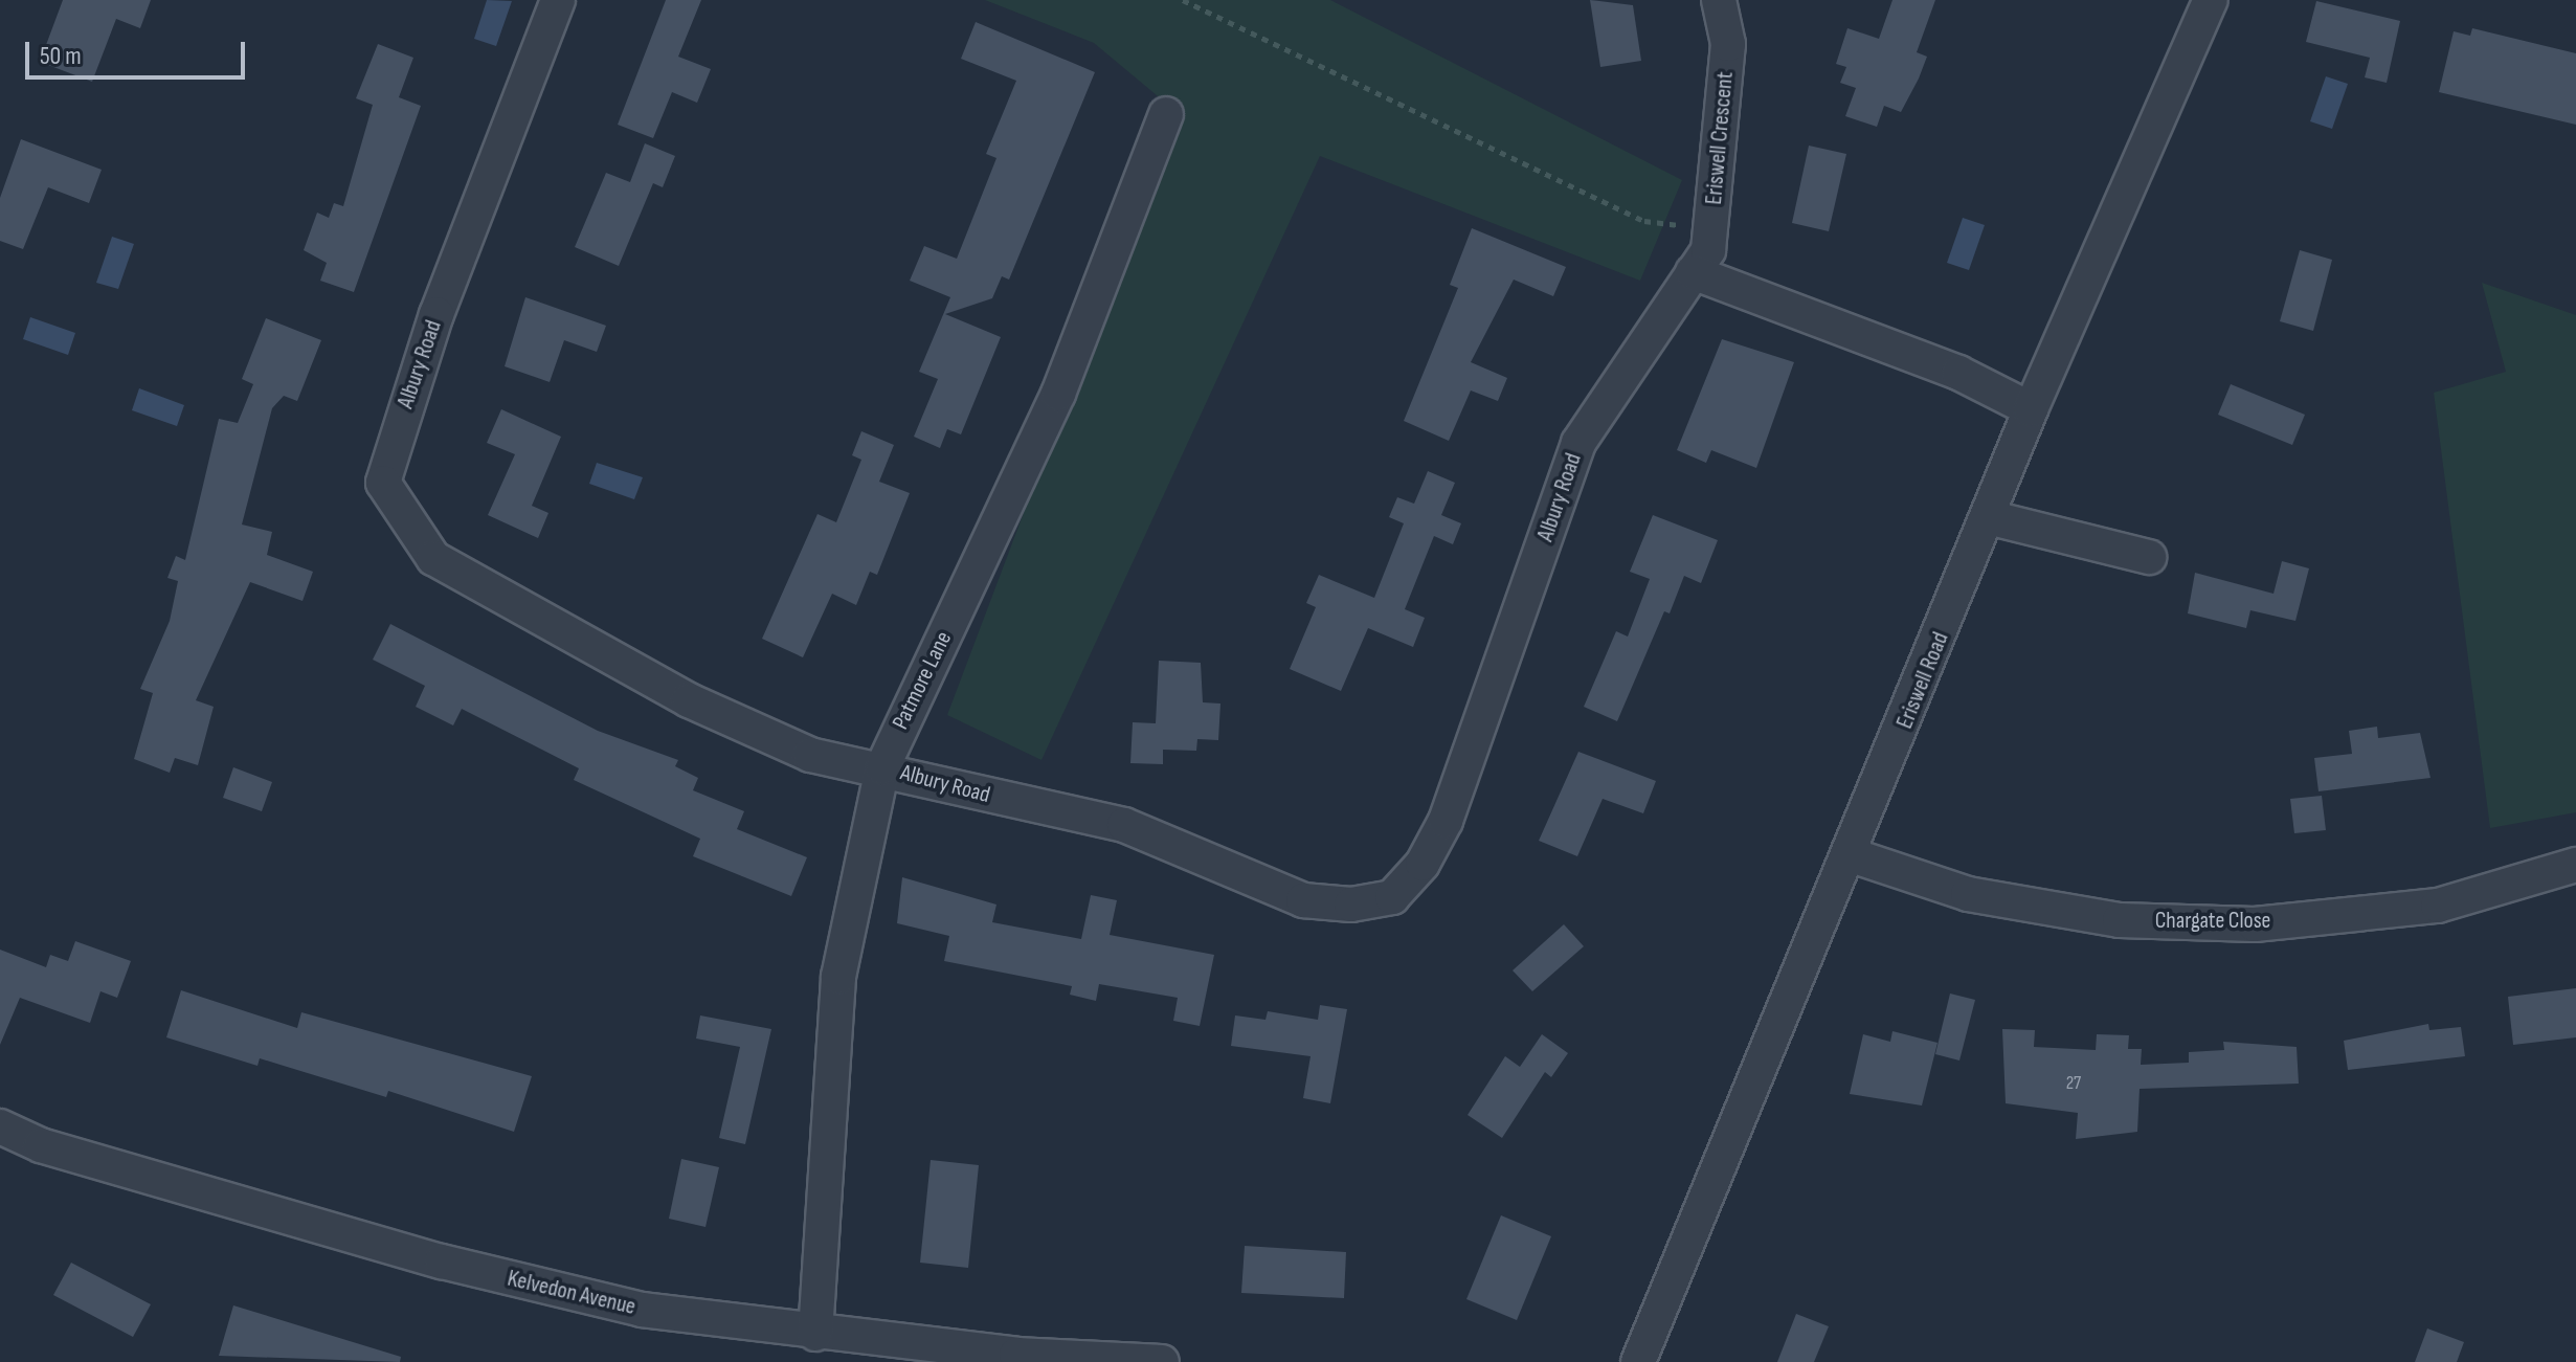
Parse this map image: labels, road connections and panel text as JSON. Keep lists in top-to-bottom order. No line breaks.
{"streets":{"street":["Eriswell Crescent","Albury Road","Patmore Lane","Eriswell Road","Chargate Close","Kelvedon Avenue"]},"crossings":[["Eriswell Crescent","Albury Road"],["Albury Road","Patmore Lane"],["Patmore Lane","Kelvedon Avenue"],["Eriswell Road","Chargate Close"]],"house_numbers":["27"],"scale_bar":"50 m"}
